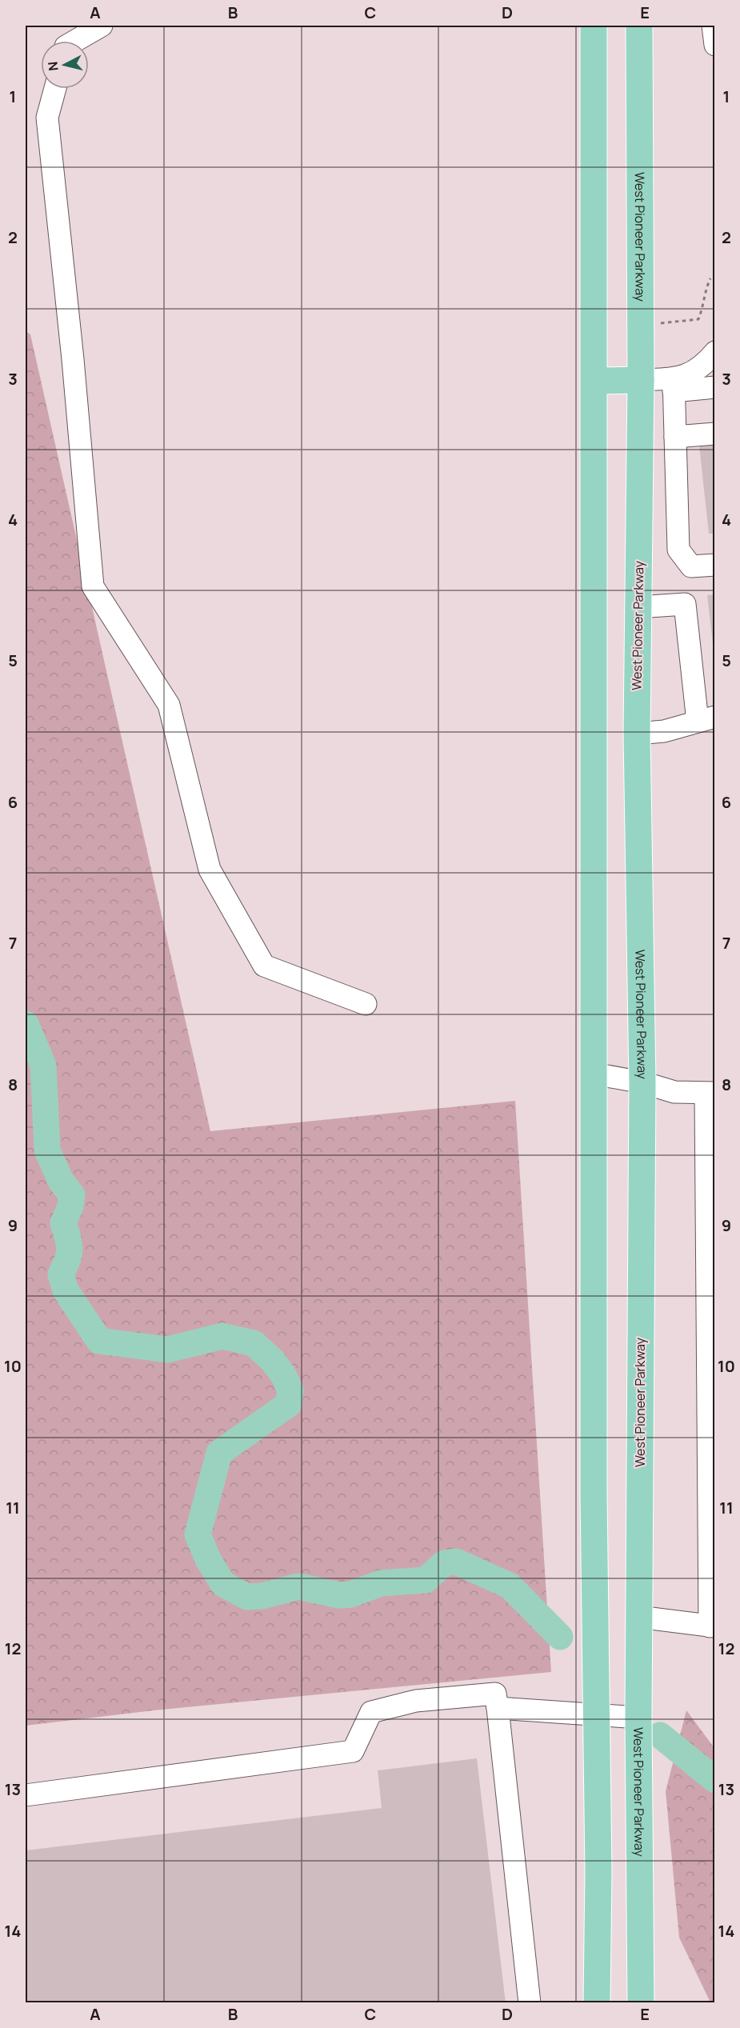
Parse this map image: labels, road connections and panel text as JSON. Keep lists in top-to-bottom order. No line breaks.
{"streets":{"main road":["West Pioneer Parkway"]},"north":"left","grid":{"columns":["A","B","C","D","E"],"rows":["1","2","3","4","5","6","7","8","9","10","11","12","13","14"]}}
